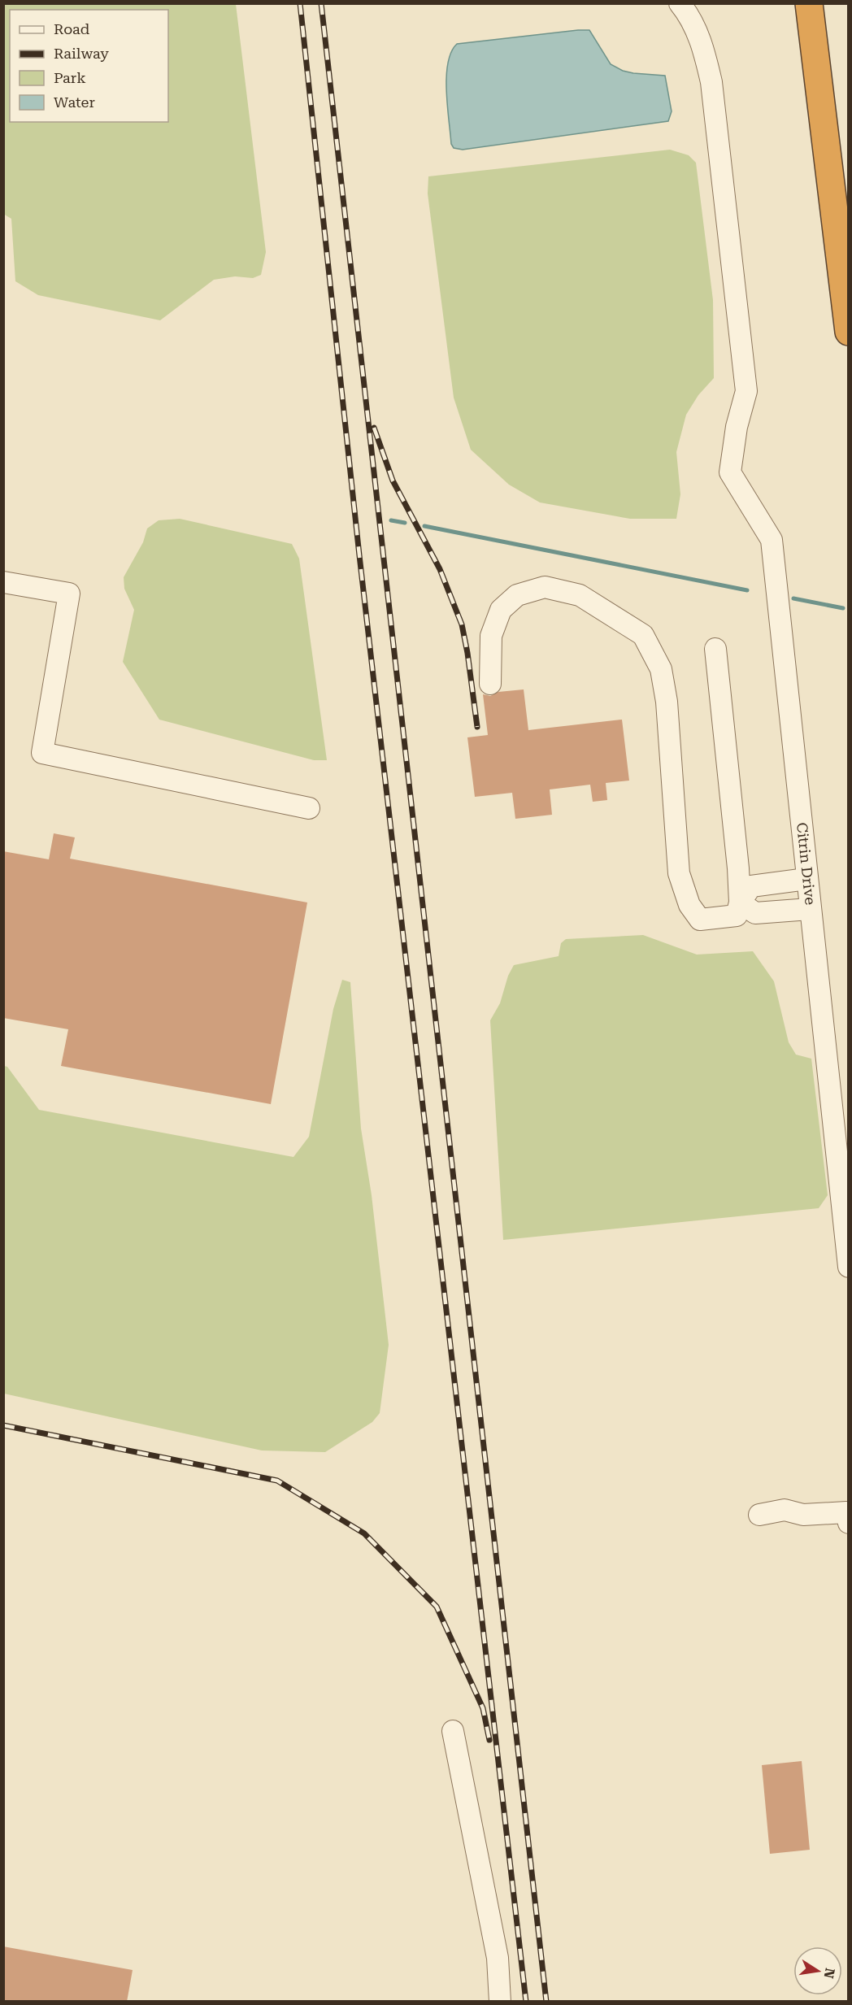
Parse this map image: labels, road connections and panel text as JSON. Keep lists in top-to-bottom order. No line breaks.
{"streets":{"street":["Citrin Drive"]},"legend":["Road","Railway","Park","Water"],"north":"right"}
